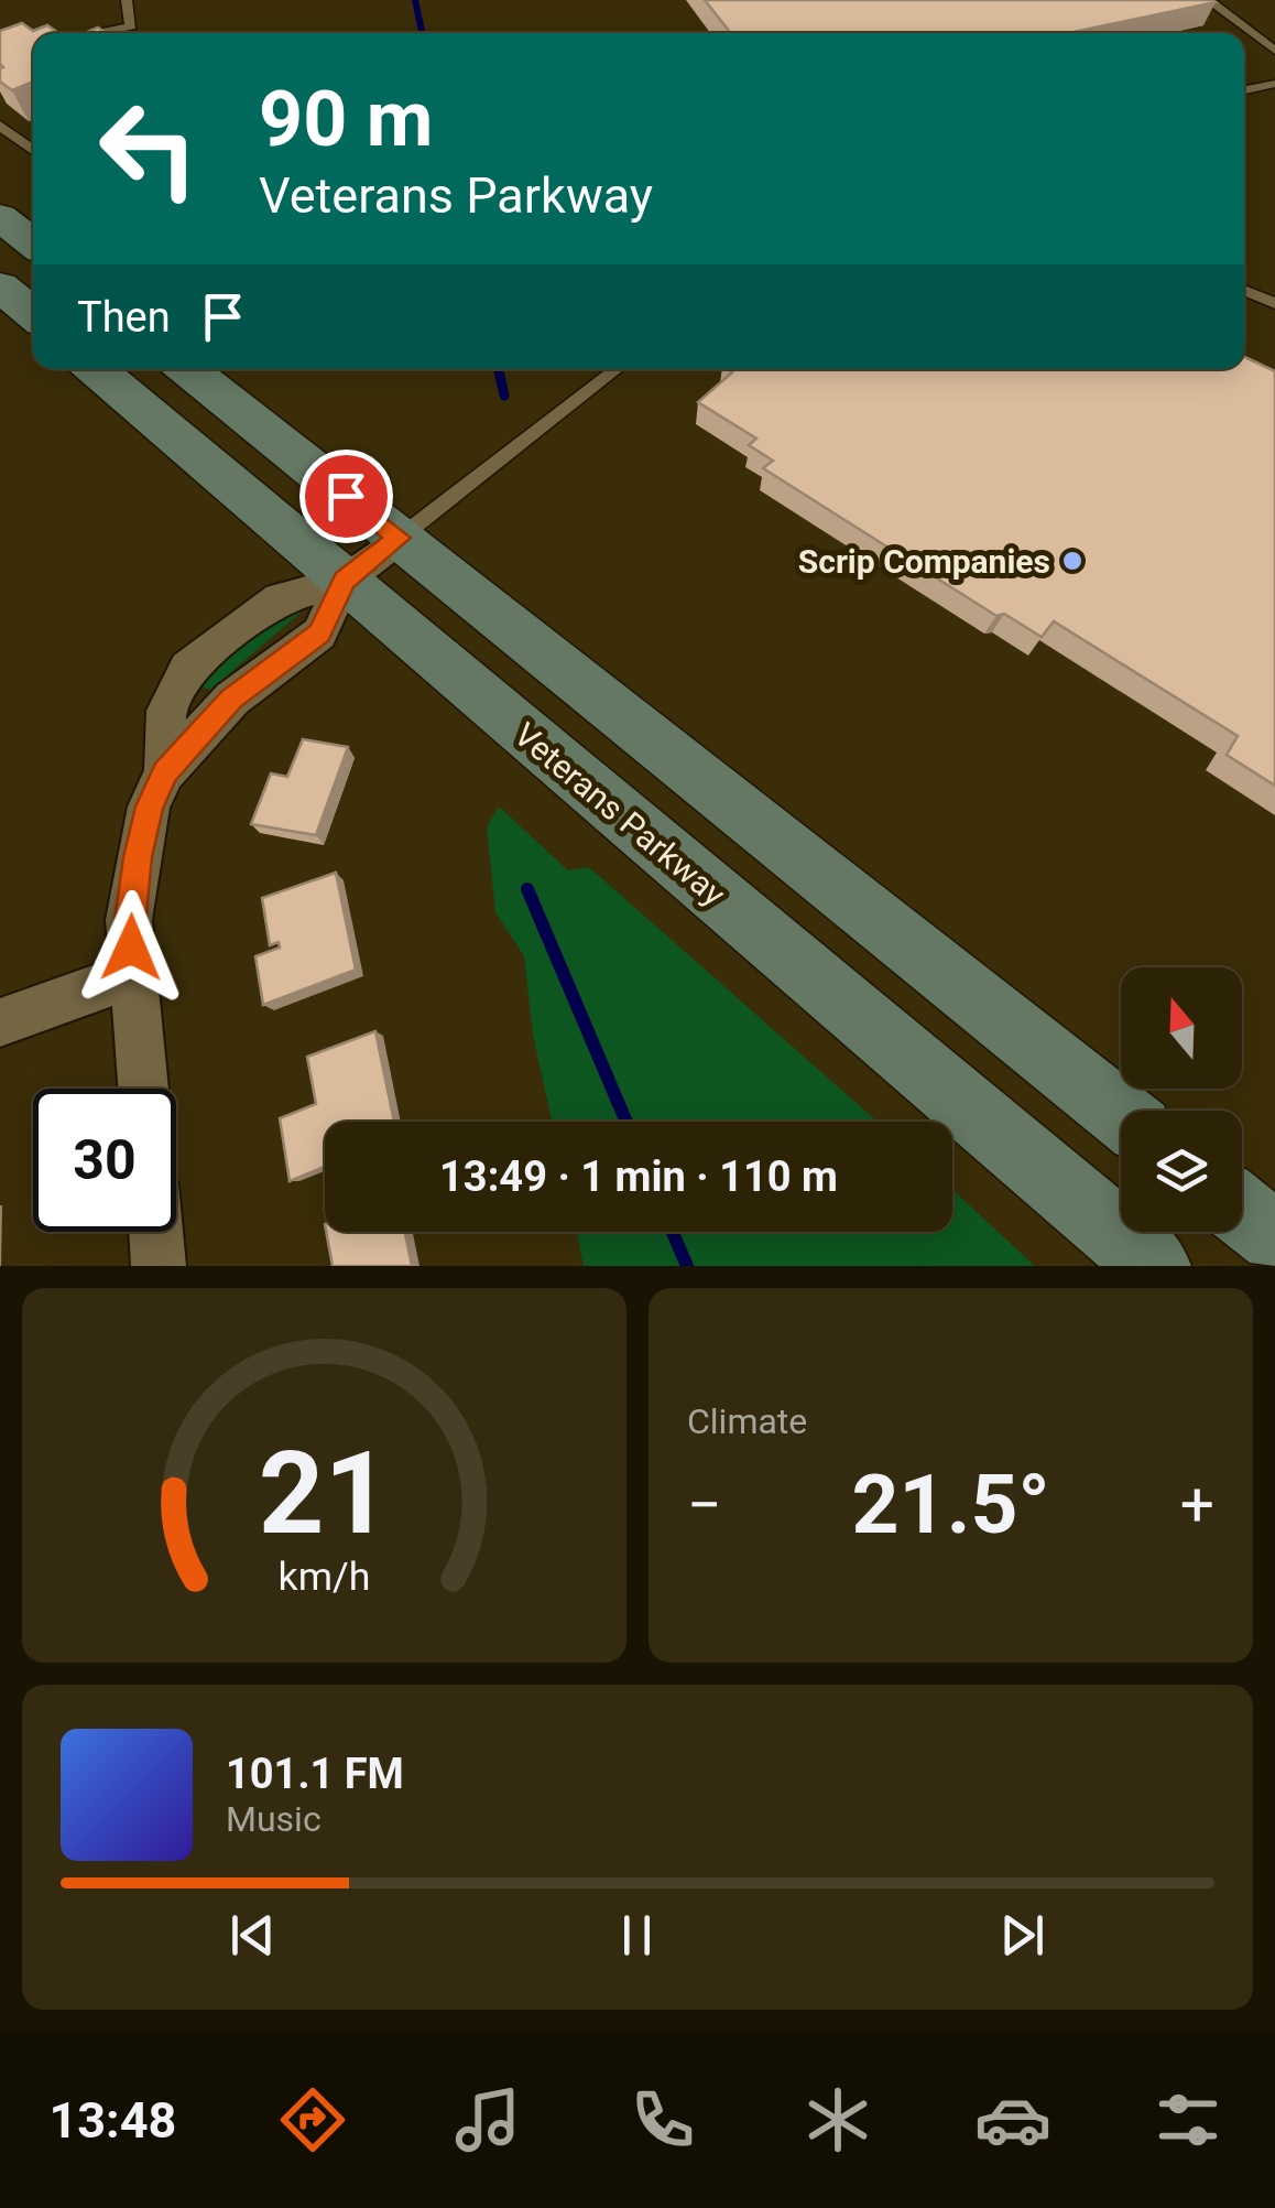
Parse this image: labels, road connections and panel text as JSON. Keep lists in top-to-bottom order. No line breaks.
{"streets":{"main road":["Veterans Parkway"]},"places":["Scrip Companies"],"north":"top","page":{"turn":["90 m","Veterans Parkway"],"then":"Then","limit":"30","trip":"13:49 · 1 min · 110 m","tile":"Climate","heat":["−","21.5°","+"],"song":["101.1 FM","Music"],"tabs":"13:48","gauge":["21","km/h"]}}
